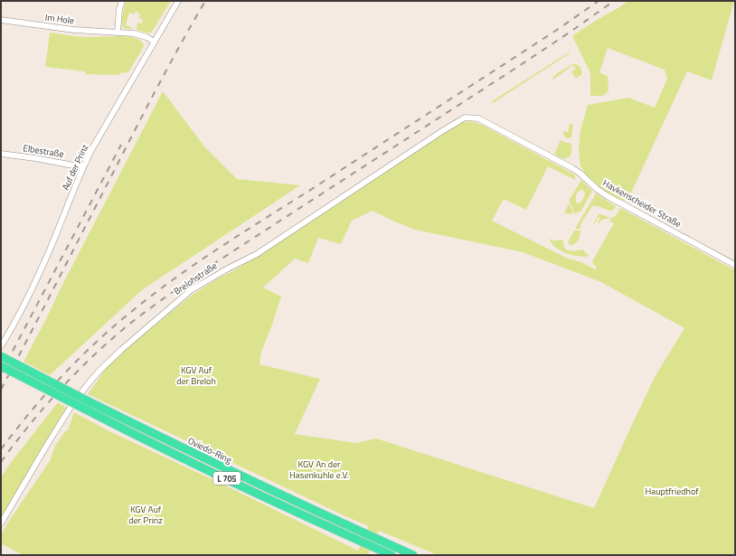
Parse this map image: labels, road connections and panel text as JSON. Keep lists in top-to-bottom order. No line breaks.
{"streets":{"highway":["Oviedo-Ring","L 705"],"street":["Im Hole","Elbestraße","Auf der Prinz","Havkenscheider Straße","Brelohstraße"]},"crossings":[["Im Hole","Auf der Prinz"],["Elbestraße","Auf der Prinz"],["Havkenscheider Straße","Brelohstraße"]],"parks":["KGV Auf der Breloh","KGV An der Hasenkuhle e.V.","Hauptfriedhof","KGV Auf der Prinz"]}
